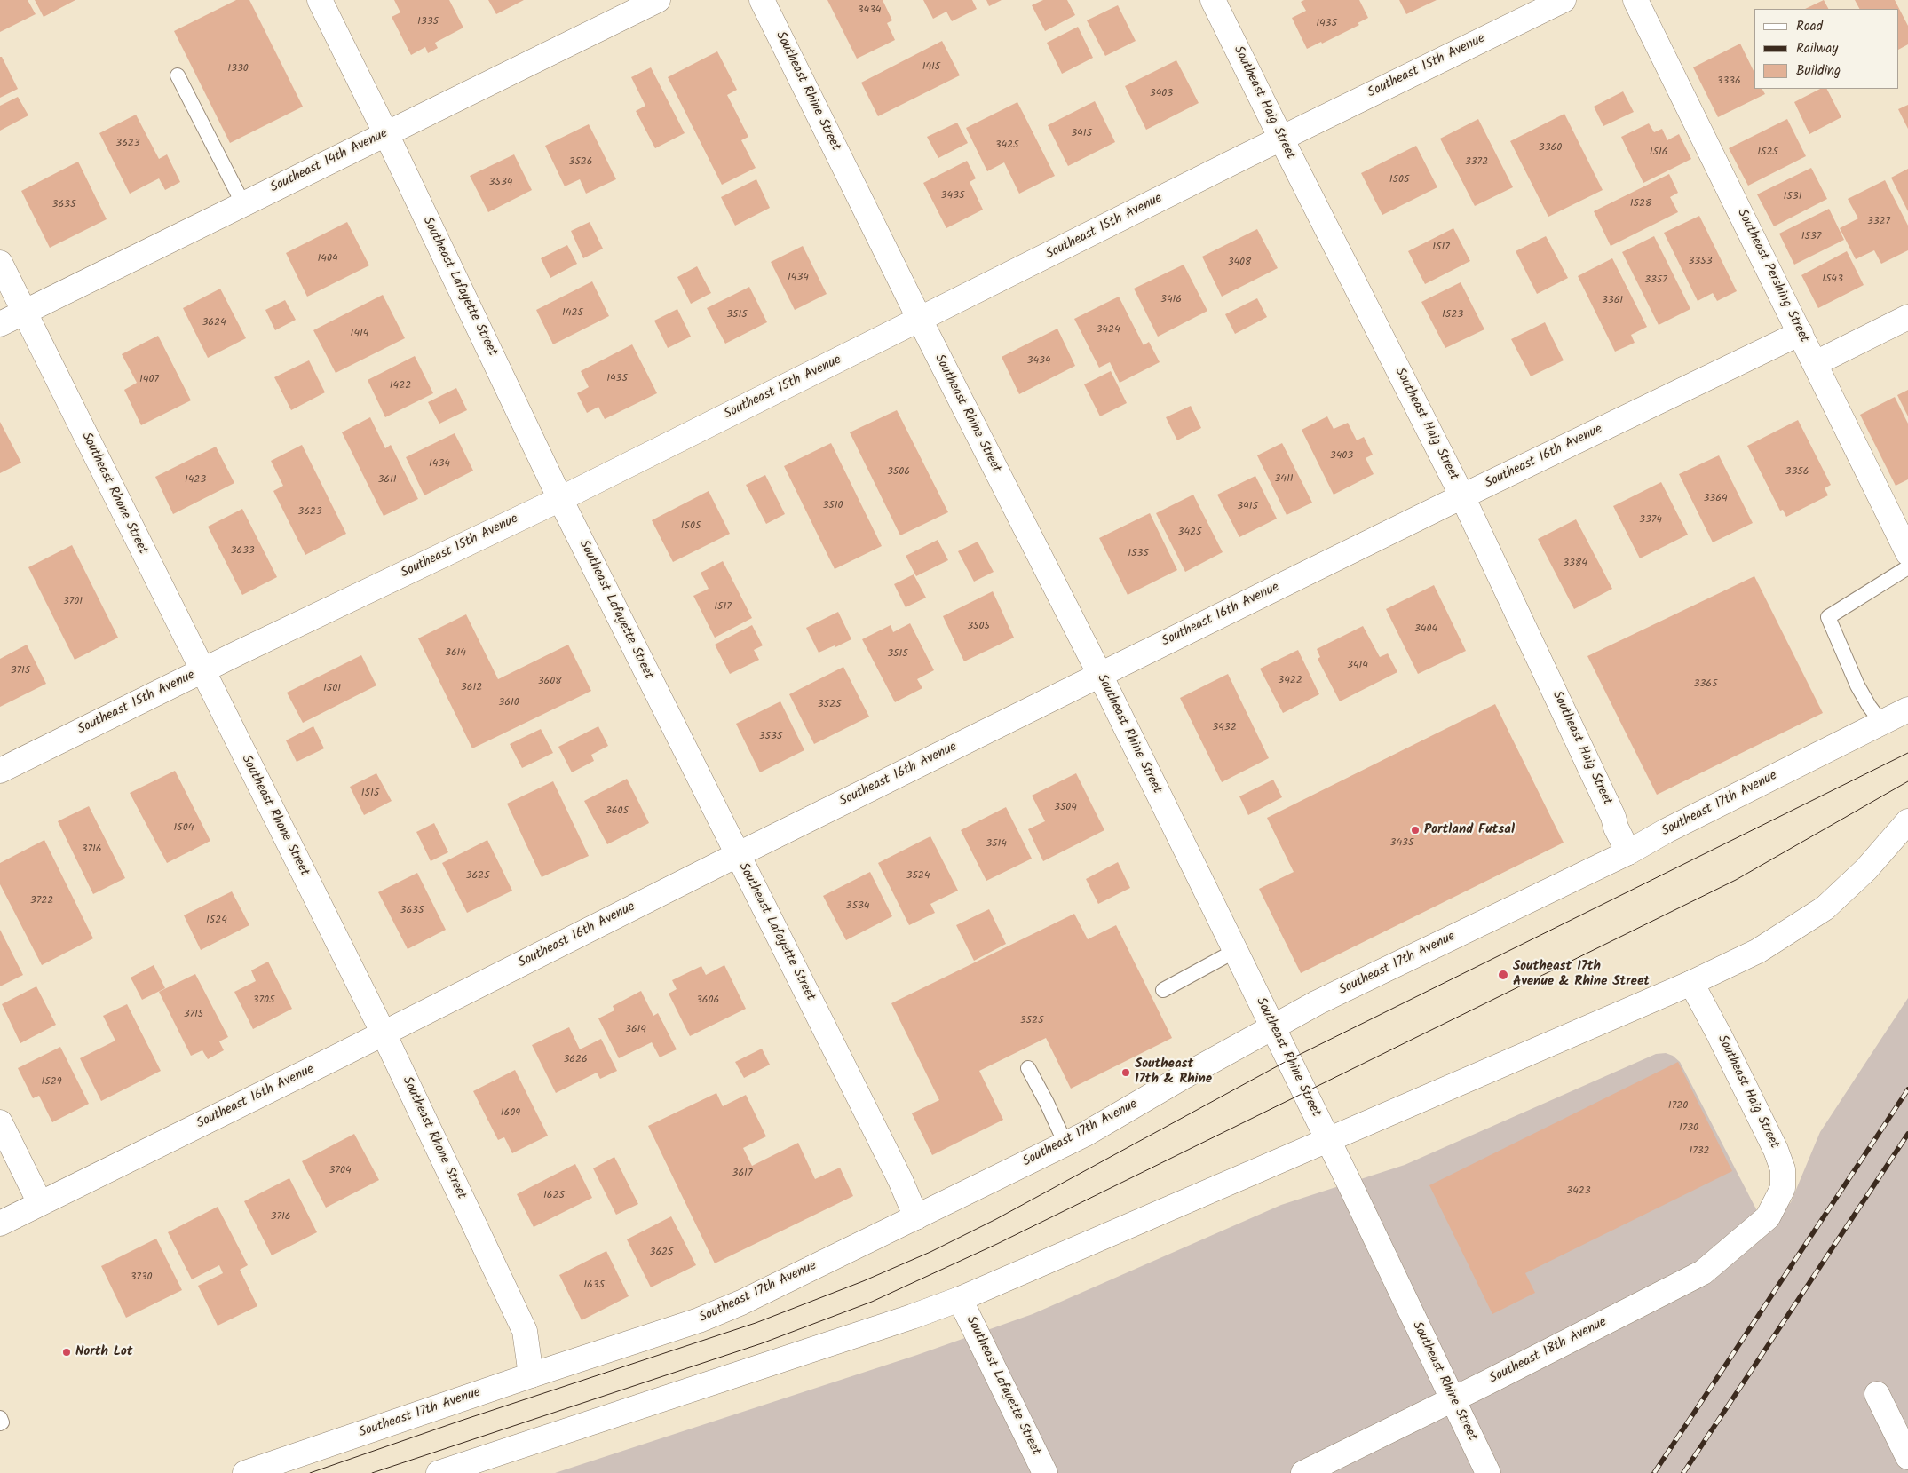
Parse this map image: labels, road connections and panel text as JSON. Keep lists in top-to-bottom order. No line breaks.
{"streets":{"street":["Southeast 15th Avenue","Southeast Rhine Street","Southeast Haig Street","Southeast 14th Avenue","Southeast Pershing Street","Southeast Lafayette Street","Southeast 16th Avenue","Southeast Rhone Street","Southeast 17th Avenue","Southeast 18th Avenue"]},"crossings":[["Southeast 15th Avenue","Southeast Rhine Street"],["Southeast 15th Avenue","Southeast Haig Street"],["Southeast 15th Avenue","Southeast Lafayette Street"],["Southeast 15th Avenue","Southeast Rhone Street"],["Southeast Rhine Street","Southeast 16th Avenue"],["Southeast Rhine Street","Southeast 17th Avenue"],["Southeast Rhine Street","Southeast 18th Avenue"],["Southeast Haig Street","Southeast 16th Avenue"],["Southeast Haig Street","Southeast 17th Avenue"],["Southeast Haig Street","Southeast 18th Avenue"],["Southeast 14th Avenue","Southeast Lafayette Street"],["Southeast 14th Avenue","Southeast Rhone Street"],["Southeast Pershing Street","Southeast 16th Avenue"],["Southeast Lafayette Street","Southeast 16th Avenue"],["Southeast Lafayette Street","Southeast 17th Avenue"],["Southeast 16th Avenue","Southeast Rhone Street"],["Southeast Rhone Street","Southeast 17th Avenue"]],"places":["Portland Futsal","Southeast 17th Avenue & Rhine Street","Southeast 17th & Rhine","North Lot"],"house_numbers":["3434","1335","1435","1415","1330","3336","3403","3415","3623","3425","3360","1516","1525","3526","3372","1505","3534","3435","1531","1528","3635","3327","1537","1517","1404","3353","3408","1434","1543","3357","3416","3361","1425","3515","1523","3624","3424","1414","3434","1435","1407","1422","3403","1434","3506","3356","3411","1423","3611","3364","3510","3415","3623","3374","1505","3425","3633","1535","3384","3701","1517","3505","3404","3614","3515","3414","3715","3422","3608","3365","3612","1501","3610","3525","3432","3535","1515","3504","3605","1504","3435","3514","3716","3625","3524","3722","3534","3635","1524","3705","3606","3715","3525","3614","3626","1529","1720","1609","1730","1732","3704","3617","3423","1625","3716","3625","3730","1635"],"legend":["Road","Railway","Building"]}
